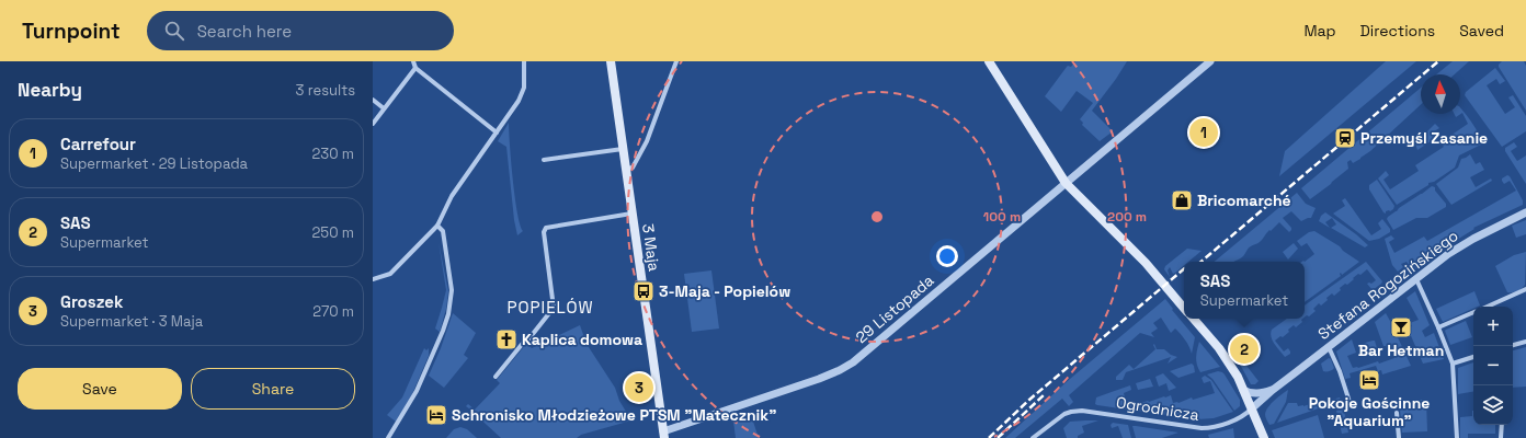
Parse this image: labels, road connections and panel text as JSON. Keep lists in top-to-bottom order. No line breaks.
{"streets":{"main road":["3 Maja"],"street":["Stefana Rogozińskiego","29 Listopada","Ogrodnicza"]},"crossings":[["3 Maja","29 Listopada"],["Stefana Rogozińskiego","Ogrodnicza"]],"districts":["POPIELÓW"],"places":{"station":["Przemyśl Zasanie"],"shop":["Bricomarché"],"bus stop":["3-Maja - Popielów"],"bar":["Bar Hetman"],"church":["Kaplica domowa"],"hotel":["Pokoje Gościnne \"Aquarium\"","Schronisko Młodzieżowe PTSM \"Matecznik\""]},"north":"top","page":{"header":"Turnpoint","search":"Search here","nav":["Map","Directions","Saved"],"heading":["Nearby","3 results"],"pins":["1","2","3"],"list":[{"mark":"1","name":"Carrefour","note":"Supermarket · 29 Listopada","value":"230 m"},{"mark":"2","name":"SAS","note":"Supermarket","value":"250 m"},{"mark":"3","name":"Groszek","note":"Supermarket · 3 Maja","value":"270 m"}],"popup":["SAS","Supermarket"],"map_buttons":["+","−"],"buttons":["Save","Share"]},"rings":["100 m","200 m"]}
